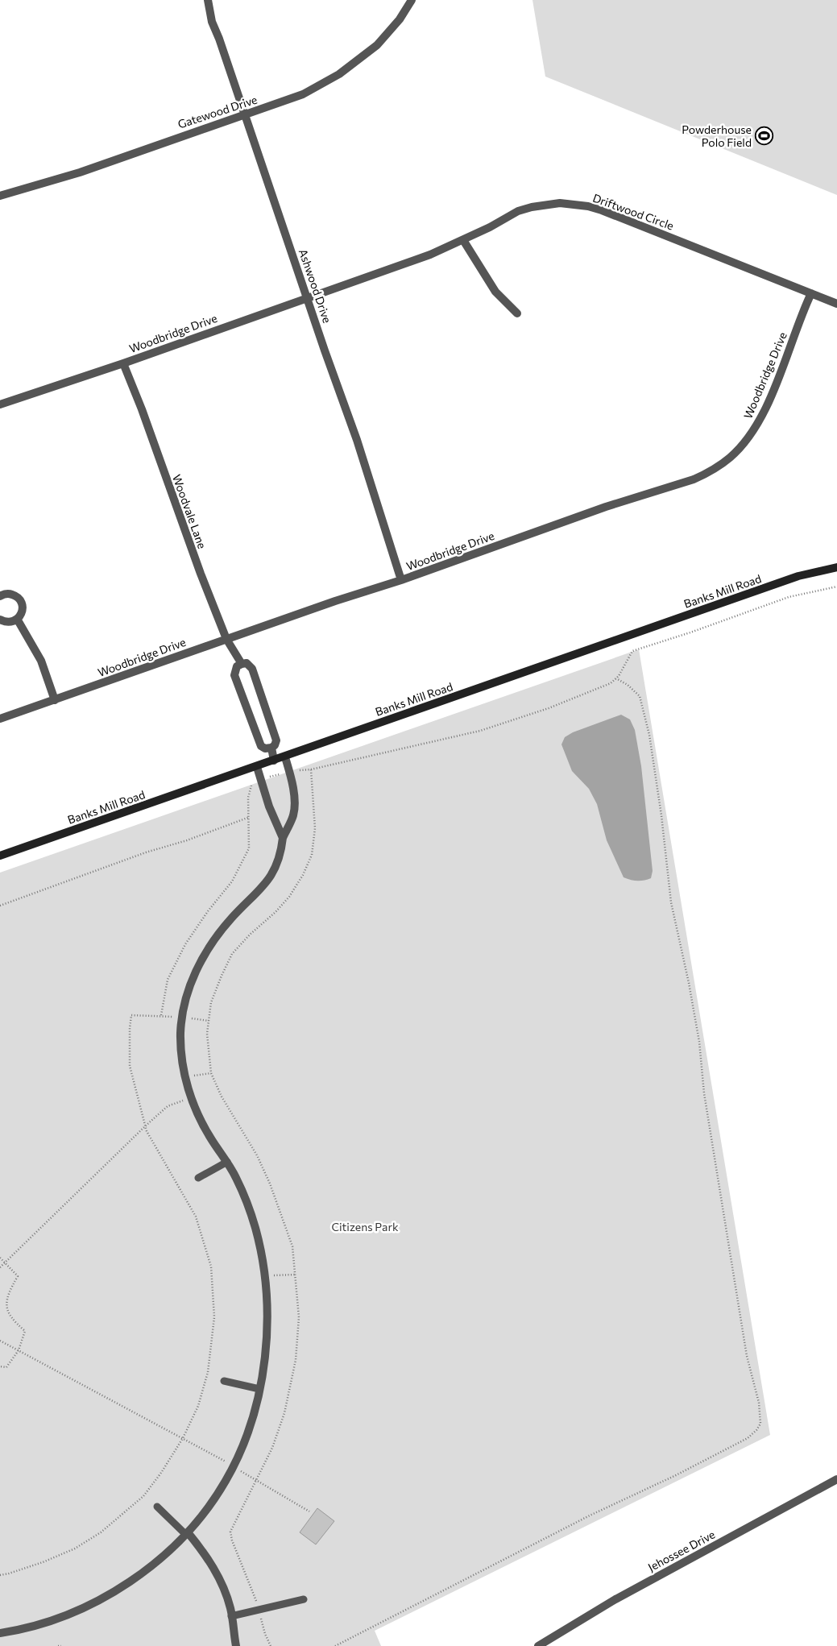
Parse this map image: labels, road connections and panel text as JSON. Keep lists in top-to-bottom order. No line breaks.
{"streets":{"street":["Gatewood Drive","Driftwood Circle","Ashwood Drive","Woodbridge Drive","Woodvale Lane","Banks Mill Road","Jehossee Drive"]},"crossings":[["Gatewood Drive","Ashwood Drive"],["Driftwood Circle","Ashwood Drive"],["Driftwood Circle","Woodbridge Drive"],["Ashwood Drive","Woodbridge Drive"],["Woodbridge Drive","Woodvale Lane"],["Woodvale Lane","Banks Mill Road"]],"parks":["Citizens Park"],"places":{"sports":["Powderhouse Polo Field"]}}
